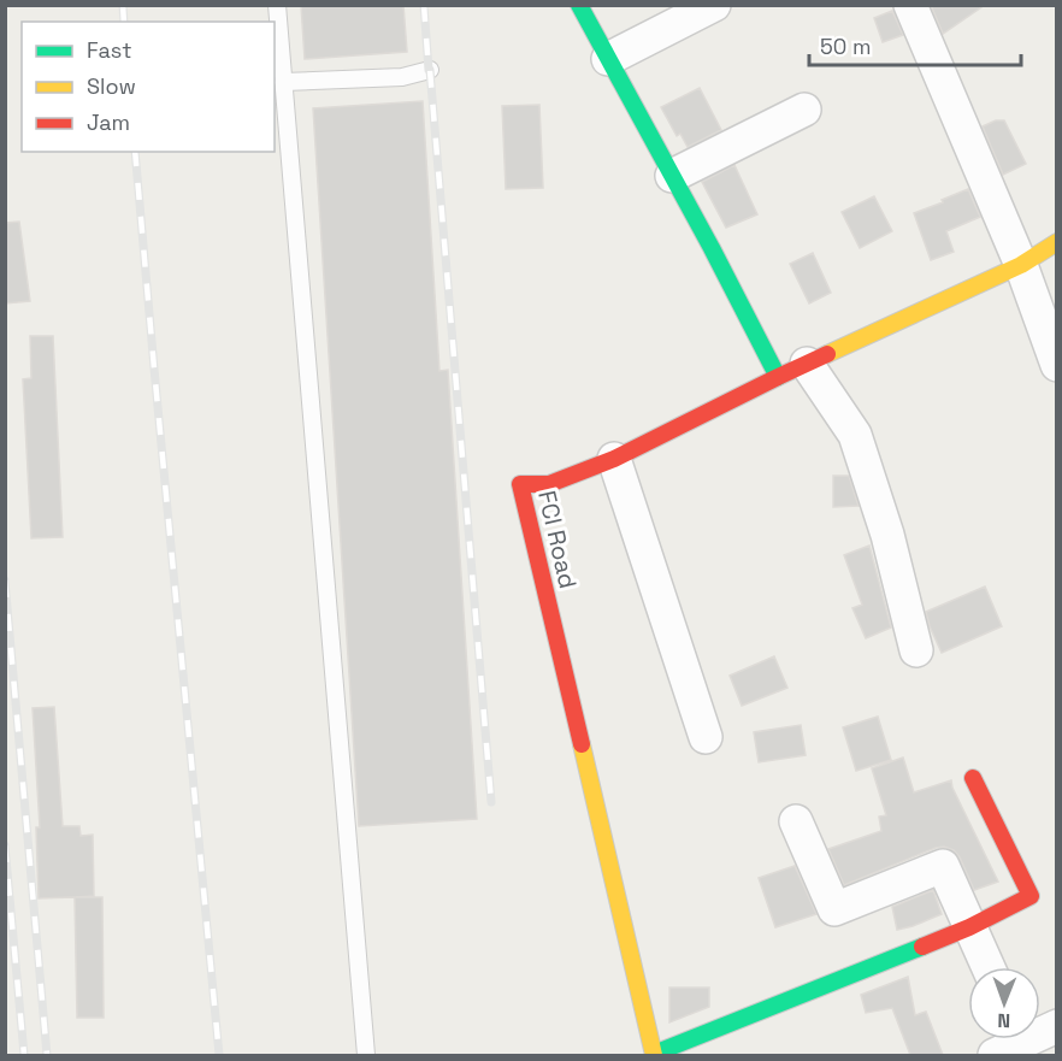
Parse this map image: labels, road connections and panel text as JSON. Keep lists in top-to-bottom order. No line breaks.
{"streets":{"street":["FCI Road"]},"legend":["Fast","Slow","Jam"],"scale_bar":"50 m","north":"bottom"}
